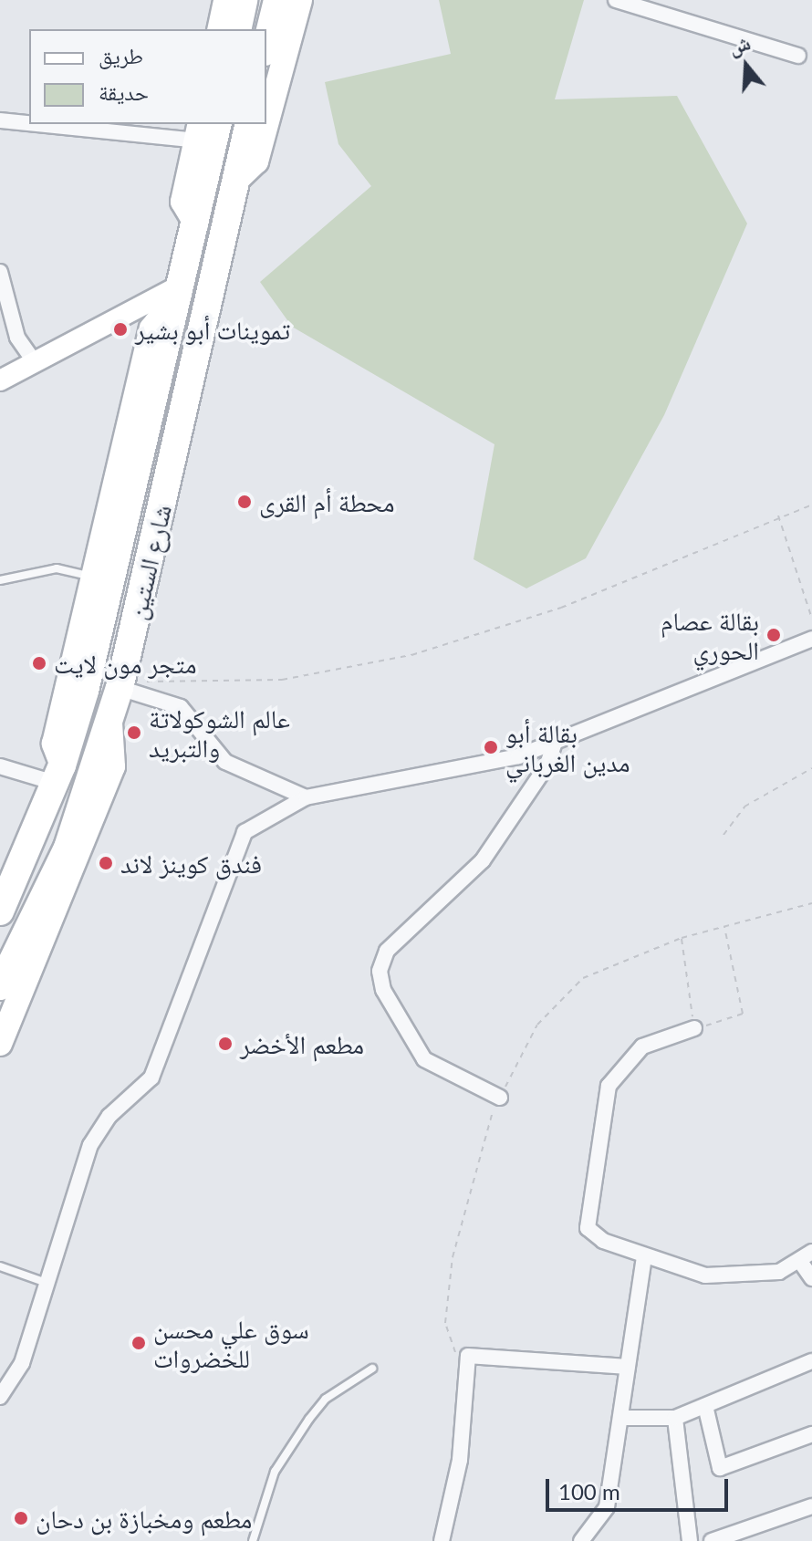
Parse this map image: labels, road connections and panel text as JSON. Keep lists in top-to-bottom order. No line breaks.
{"streets":{"highway":["شارع الستين"]},"places":["تموينات أبو بشير","محطة أم القرى","بقالة عصام الحوري","متجر مون لايت","عالم الشوكولاتة والتبريد","بقالة أبو مدين الغرباني","فندق كوينز لاند","مطعم الأخضر","سوق علي محسن للخضروات","مطعم ومخبازة بن دحان"],"legend":["طريق","حديقة"],"scale_bar":"100 m","north":"top"}
